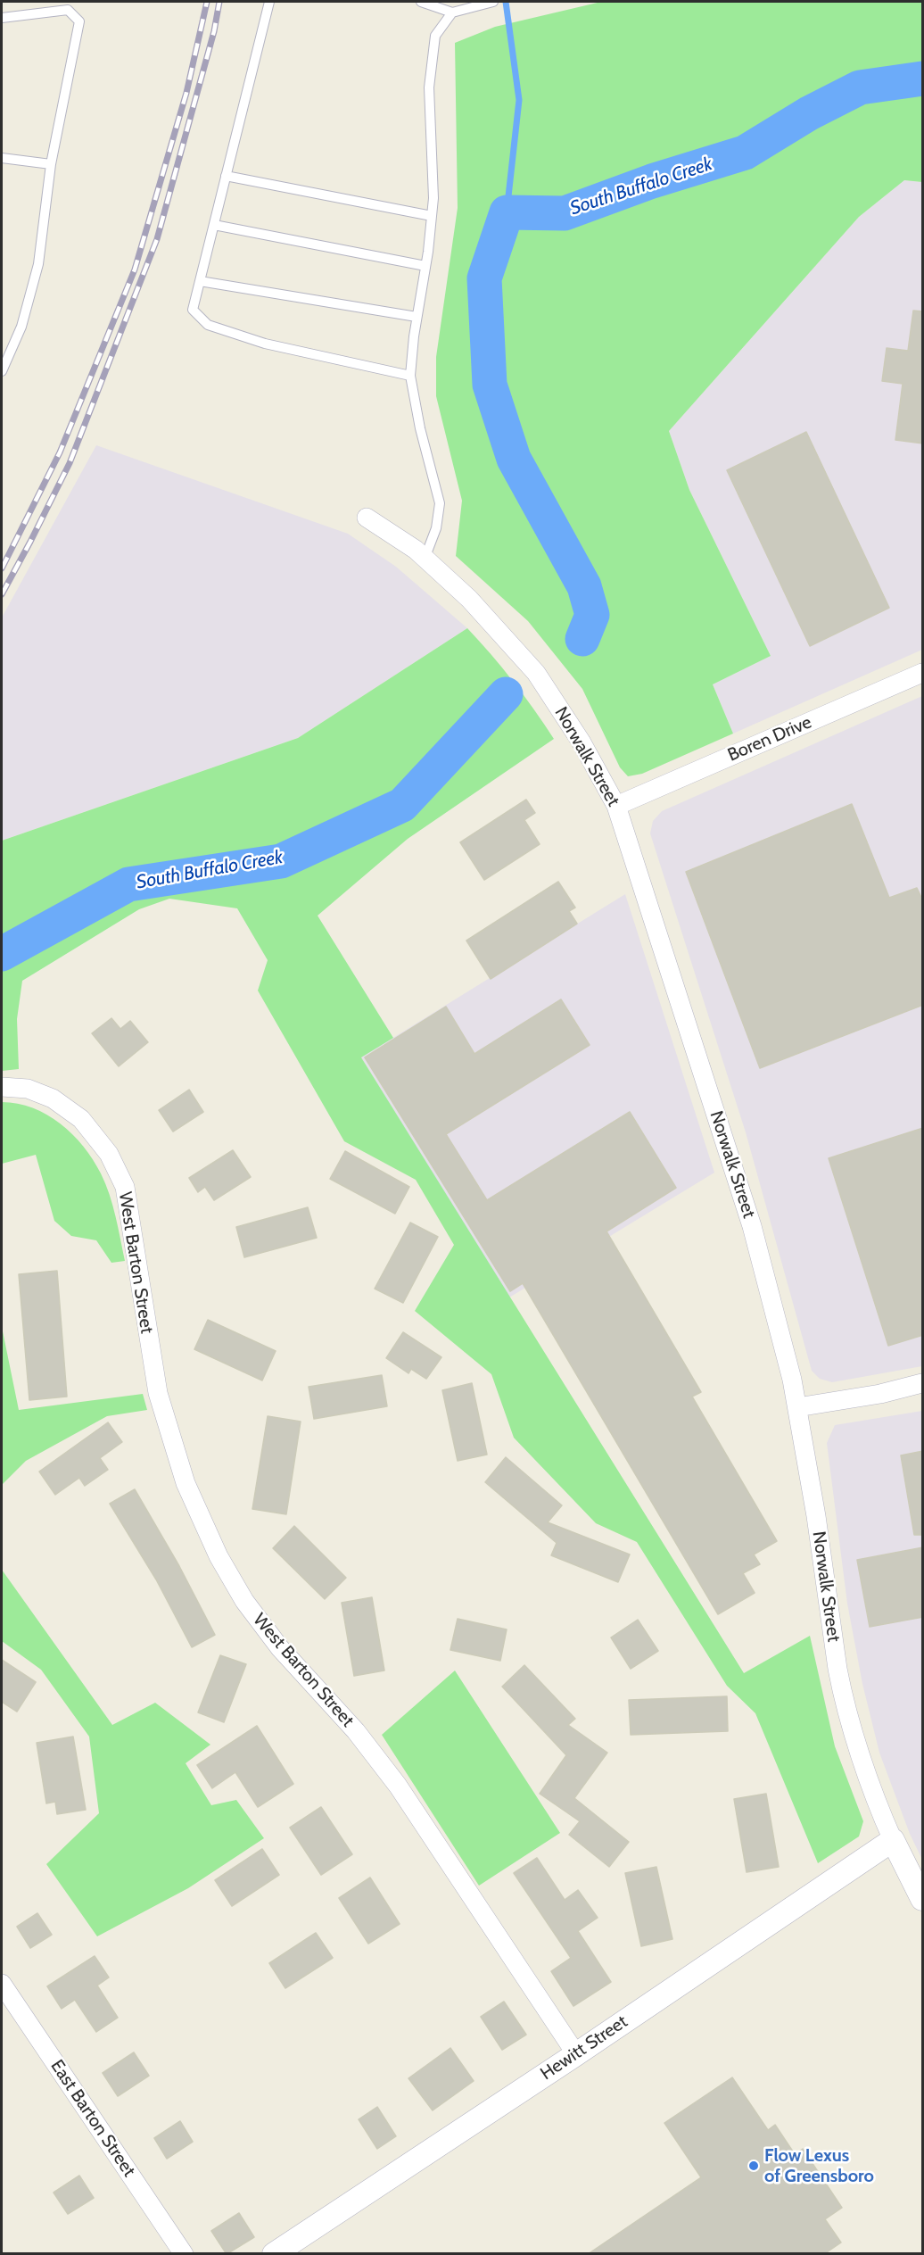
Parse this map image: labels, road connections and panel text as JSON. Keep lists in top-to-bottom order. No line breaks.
{"streets":{"street":["Boren Drive","Norwalk Street","West Barton Street","Hewitt Street","East Barton Street"]},"crossings":[["Boren Drive","Norwalk Street"],["Norwalk Street","Hewitt Street"],["West Barton Street","Hewitt Street"]],"water":["South Buffalo Creek"],"places":["Flow Lexus of Greensboro"]}
